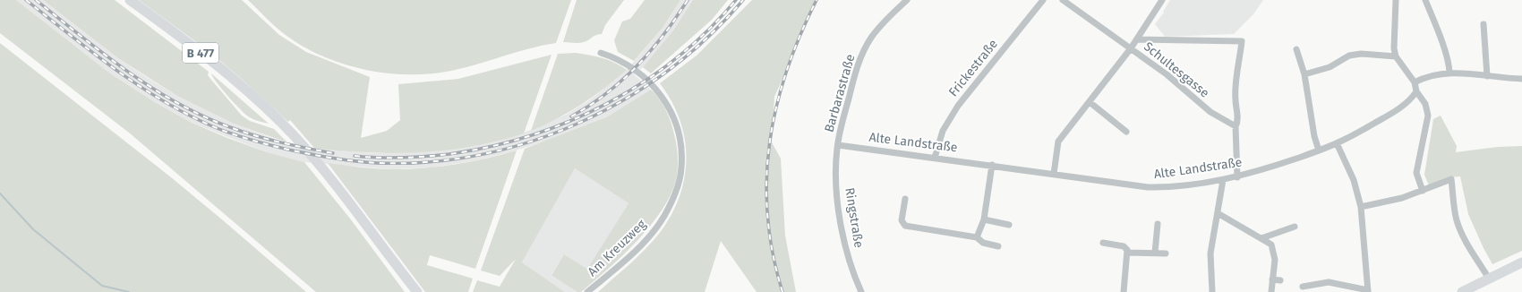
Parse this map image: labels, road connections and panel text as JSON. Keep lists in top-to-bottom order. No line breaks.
{"streets":{"main road":["B 477"],"street":["Frickestraße","Schultesgasse","Barbarastraße","Alte Landstraße","Ringstraße","Am Kreuzweg"]},"crossings":[["Frickestraße","Alte Landstraße"],["Barbarastraße","Alte Landstraße"],["Barbarastraße","Ringstraße"],["Alte Landstraße","Ringstraße"]]}
